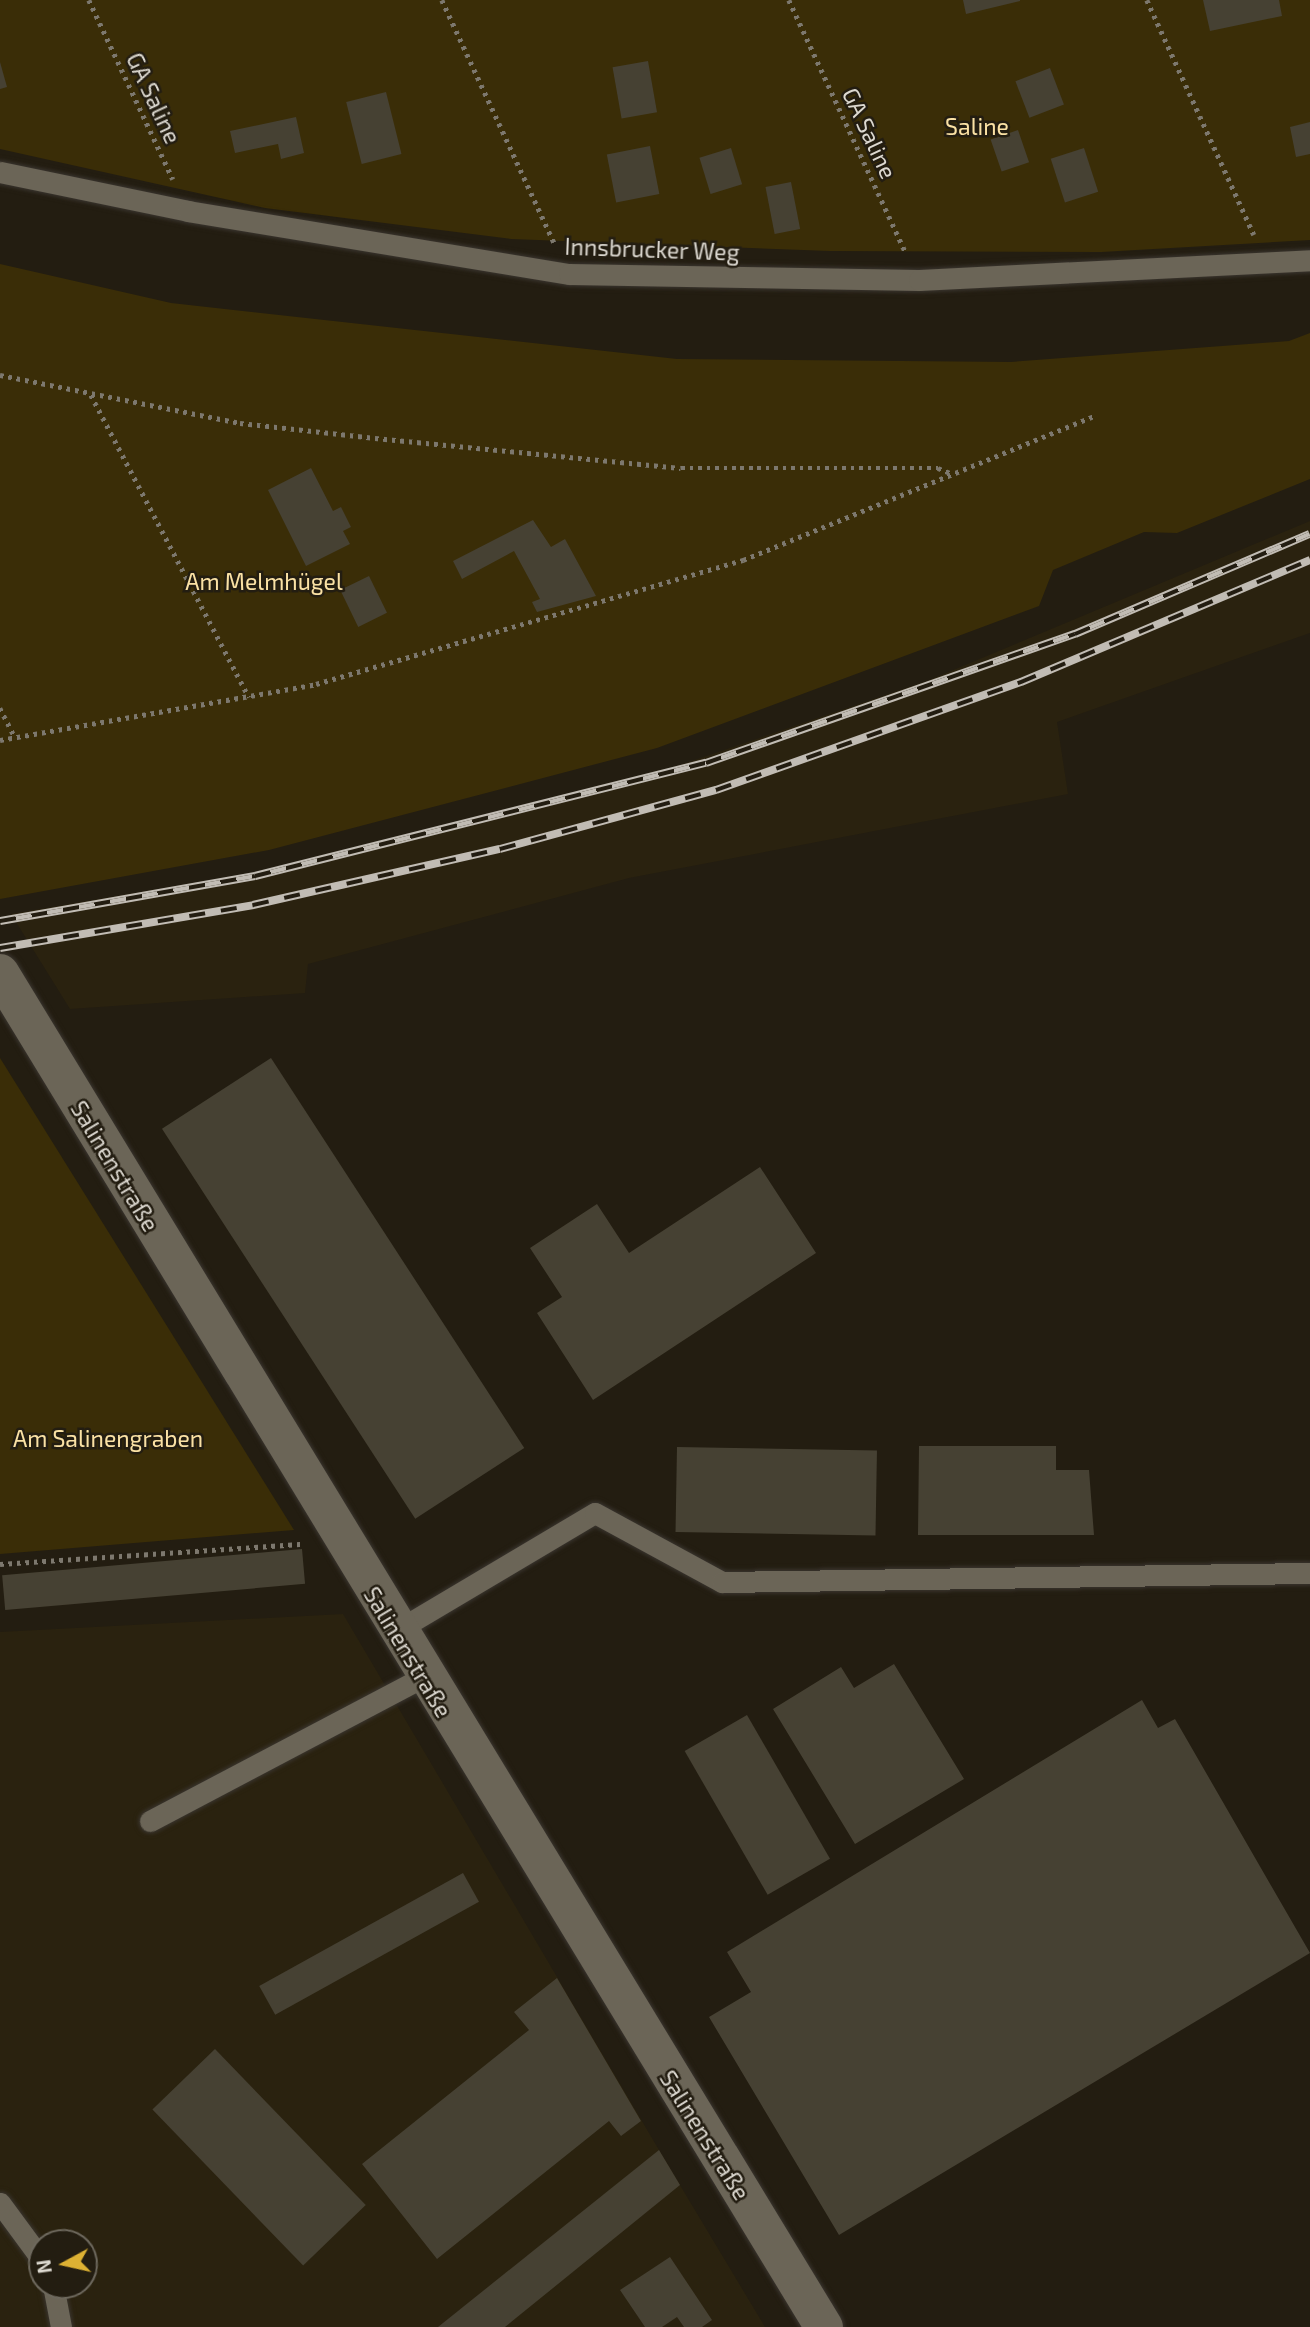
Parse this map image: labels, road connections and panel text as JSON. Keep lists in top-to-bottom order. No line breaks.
{"streets":{"street":["Salinenstraße"],"lane":["Innsbrucker Weg"],"path":["GA Saline"]},"crossings":[["GA Saline","Innsbrucker Weg"]],"parks":["Saline","Am Melmhügel","Am Salinengraben"],"north":"left"}
